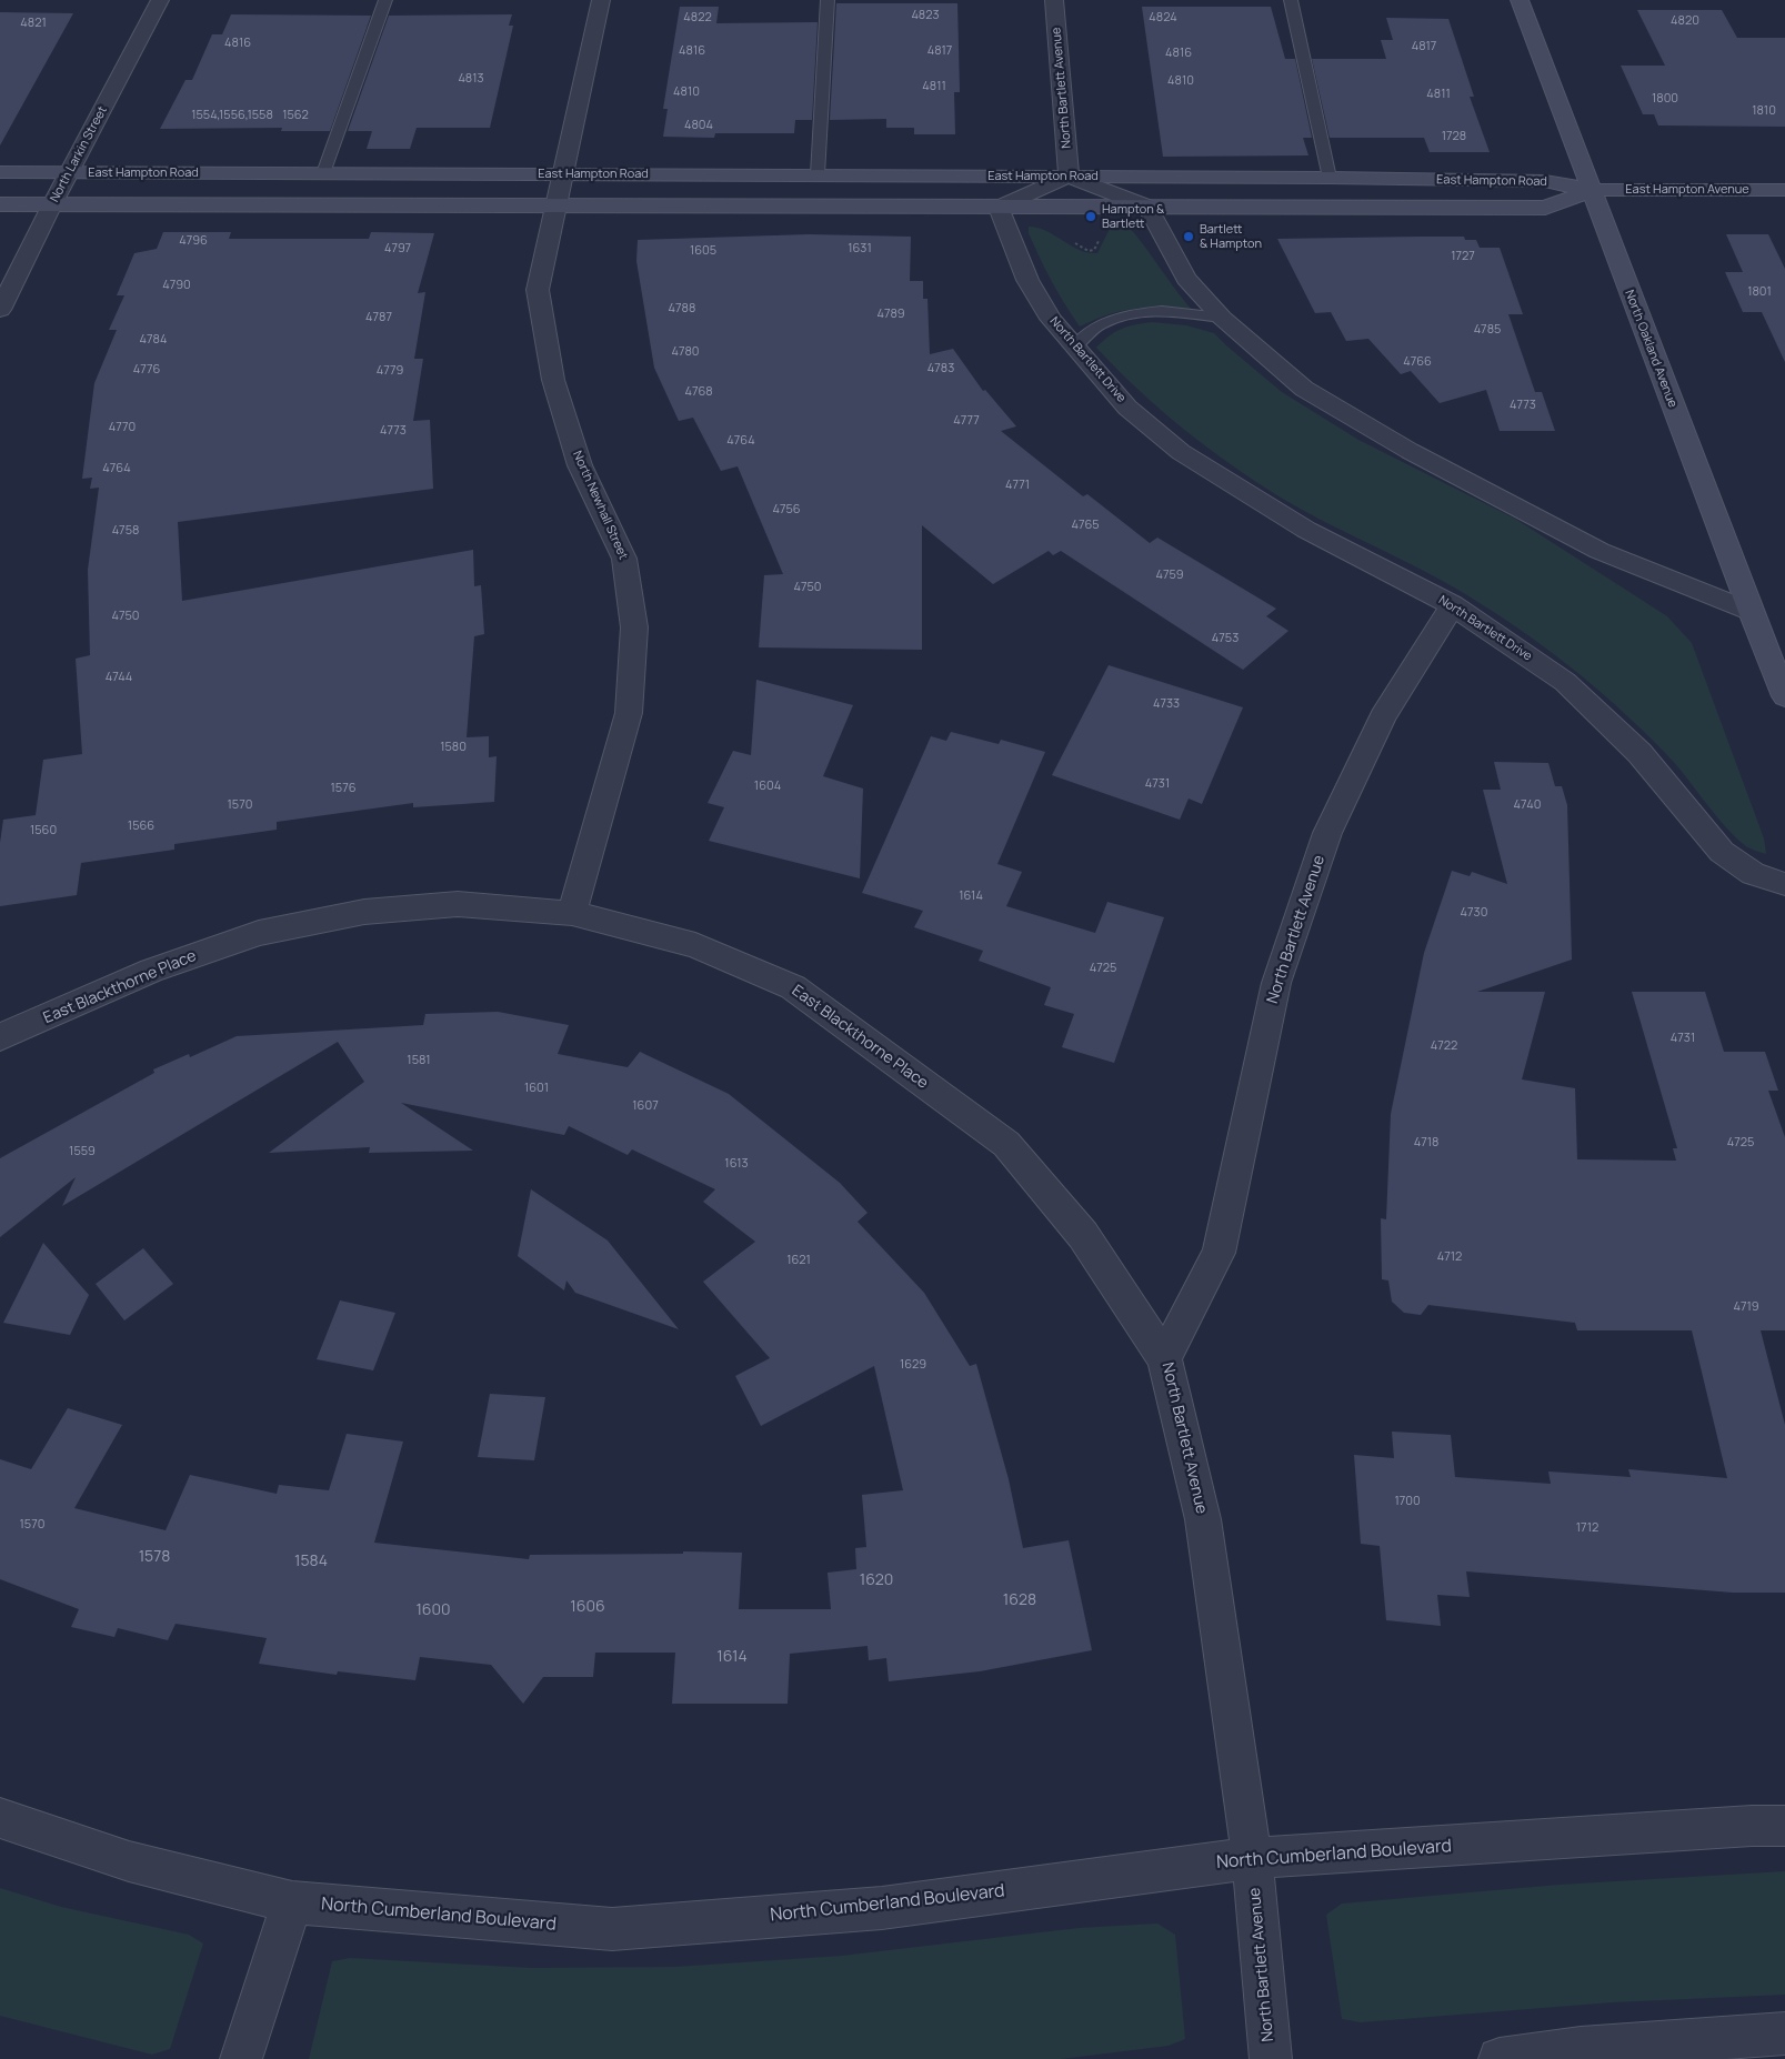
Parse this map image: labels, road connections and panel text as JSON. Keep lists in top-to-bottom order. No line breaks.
{"streets":{"main road":["East Hampton Road","East Hampton Avenue","North Oakland Avenue"],"street":["North Bartlett Avenue","North Larkin Street","North Bartlett Drive","North Newhall Street","East Blackthorne Place","North Cumberland Boulevard"]},"crossings":[["North Bartlett Avenue","East Hampton Road"],["North Bartlett Avenue","North Bartlett Drive"],["North Bartlett Avenue","East Blackthorne Place"],["North Bartlett Avenue","North Cumberland Boulevard"],["North Larkin Street","East Hampton Road"],["East Hampton Road","East Hampton Avenue"],["East Hampton Road","North Oakland Avenue"],["East Hampton Road","North Bartlett Drive"],["East Hampton Road","North Newhall Street"],["East Hampton Avenue","North Oakland Avenue"],["North Newhall Street","East Blackthorne Place"]],"places":["Hampton & Bartlett","Bartlett & Hampton"],"house_numbers":["4823","4822","4824","4820","4821","4816","4817","4816","4817","4816","4813","4810","4811","4810","4811","1800","1810","1554,1556,1558","1562","4804","1728","4796","4797","1631","1605","1727","4790","1801","4788","4789","4787","4785","4784","4780","4766","4783","4776","4779","4768","4773","4777","4770","4773","4764","4764","4771","4756","4765","4758","4759","4750","4750","4753","4744","4733","1580","4731","1604","1576","1570","4740","1566","1560","1614","4730","4725","4731","4722","1581","1601","1607","4718","4725","1559","1613","4712","1621","4719","1629","1700","1570","1712","1578","1584","1620","1628","1606","1600","1614"]}
